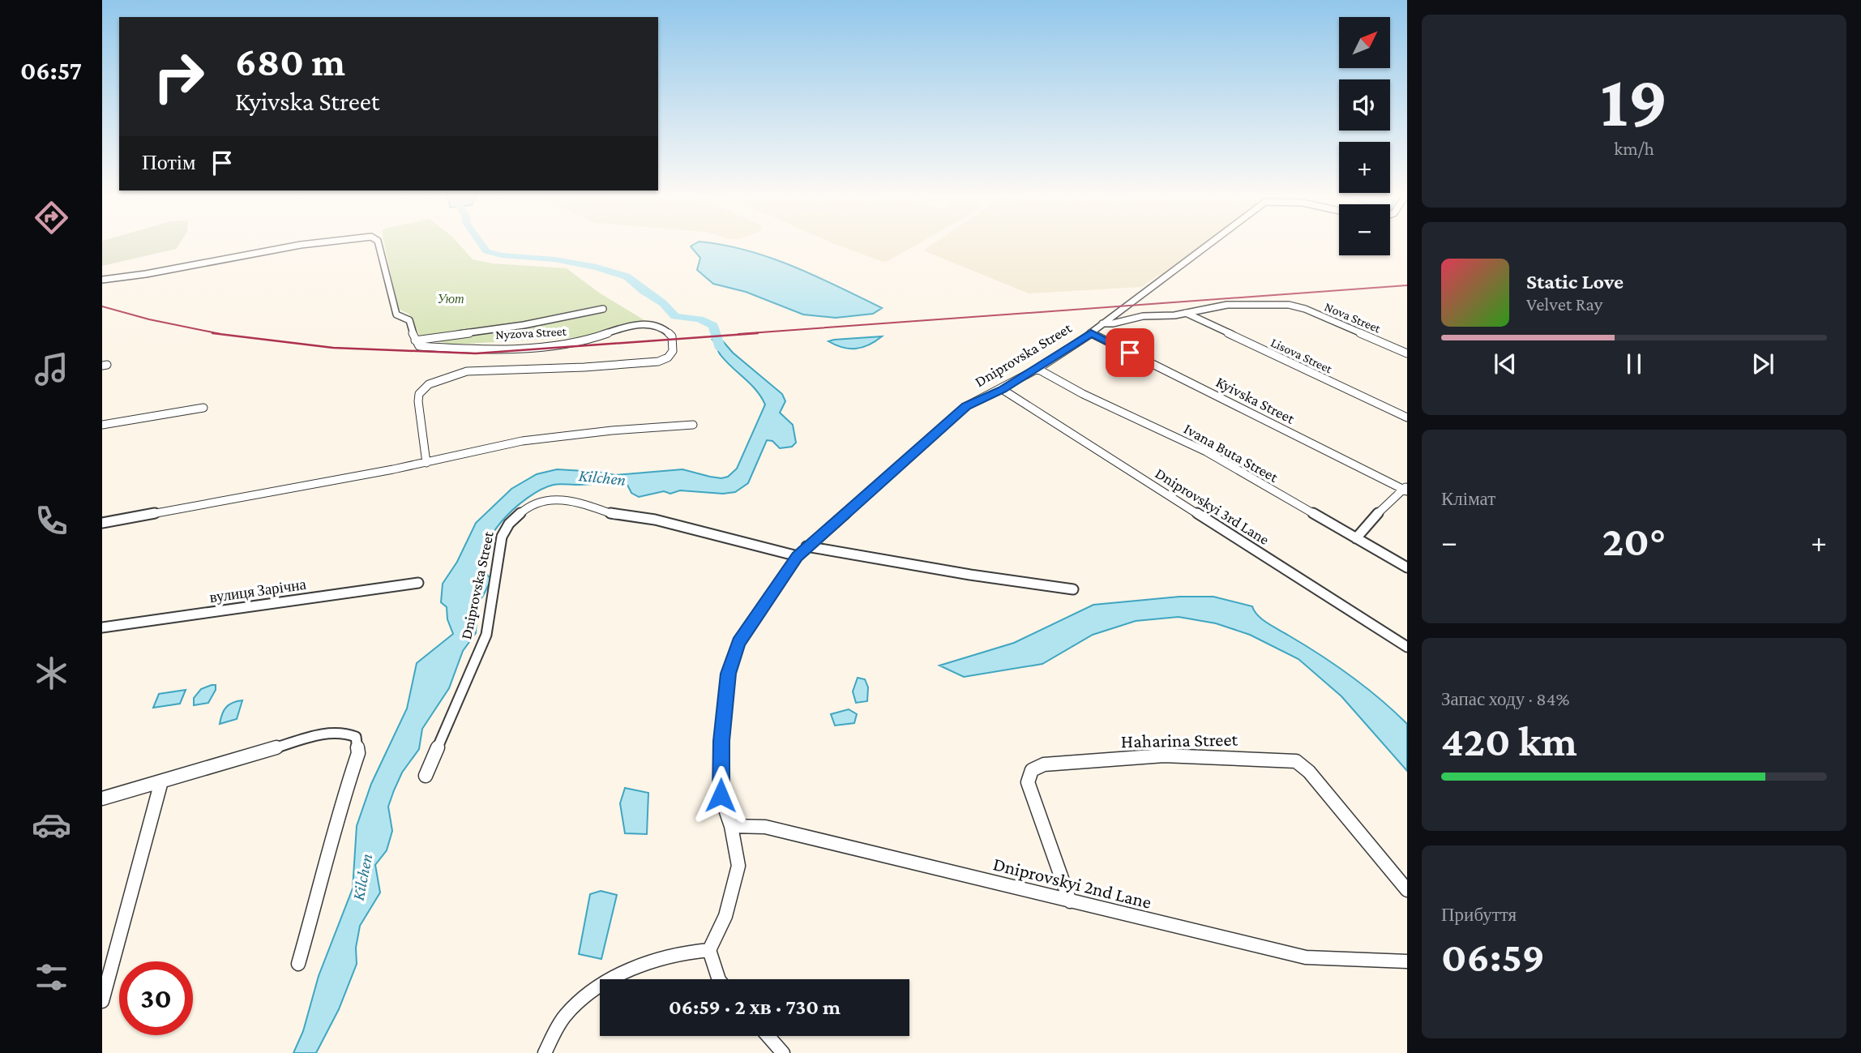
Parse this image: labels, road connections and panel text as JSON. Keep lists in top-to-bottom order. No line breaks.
{"streets":{"street":["Nova Street","Nyzova Street","Dniprovska Street","Lisova Street","Kyivska Street","Ivana Buta Street","Dniprovskyi 3rd Lane","вулиця Зарічна","Haharina Street","Dniprovskyi 2nd Lane"]},"crossings":[["Nova Street","Dniprovska Street"],["Nova Street","Lisova Street"],["Dniprovska Street","Kyivska Street"],["Dniprovska Street","Ivana Buta Street"],["Dniprovska Street","Dniprovskyi 3rd Lane"],["Dniprovska Street","Dniprovskyi 2nd Lane"],["Haharina Street","Dniprovskyi 2nd Lane"]],"water":["Kilchen"],"parks":["Уют"],"north":"top right","page":{"tabs":"06:57","tile":[["19","km/h"],"Клімат",["Запас ходу · 84%","420 km"],["Прибуття","06:59"]],"map_buttons":["+","−"],"turn":["680 m","Kyivska Street"],"then":"Потім","song":["Static Love","Velvet Ray"],"heat":["−","20°","+"],"limit":"30","trip":"06:59 · 2 хв · 730 m"}}
